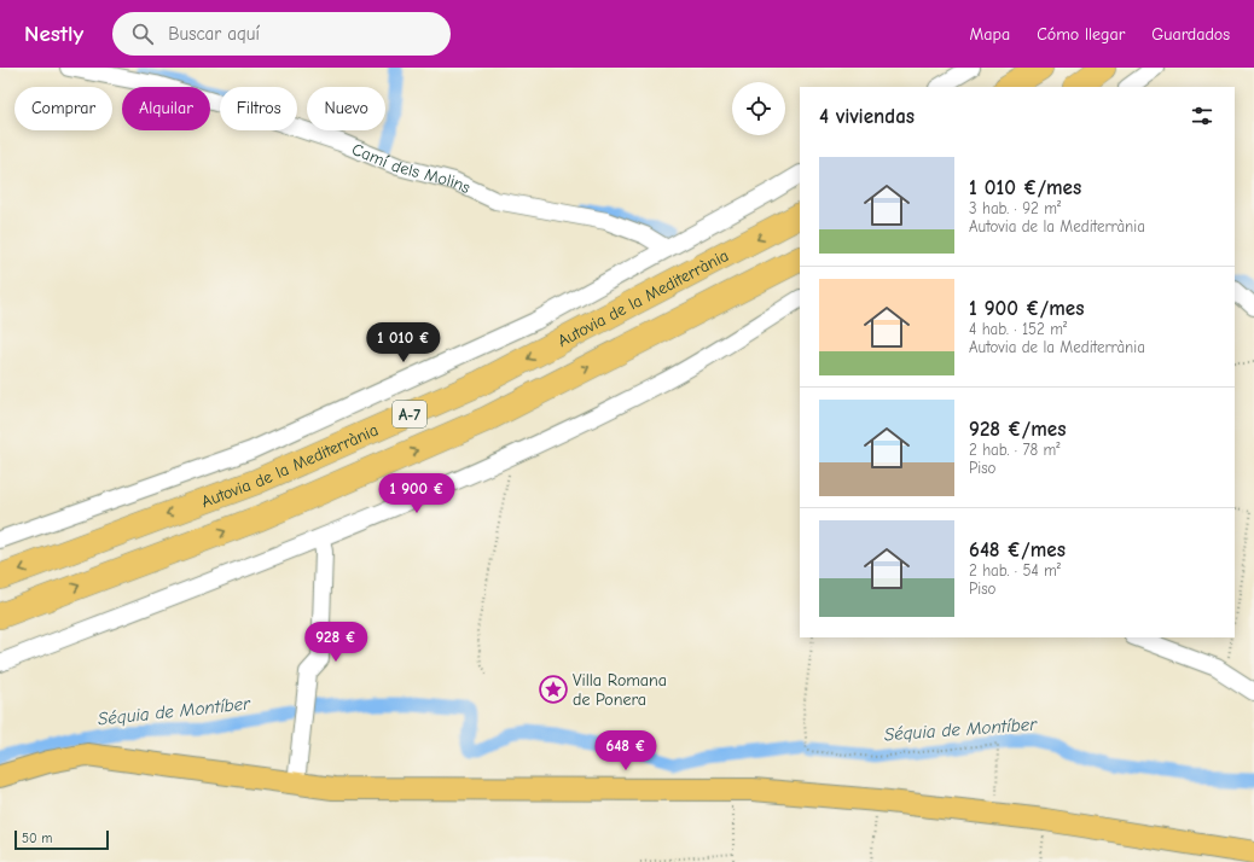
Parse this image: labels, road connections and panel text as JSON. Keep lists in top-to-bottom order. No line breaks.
{"streets":{"highway":["Autovia de la Mediterrània","A-7"],"street":["Camí dels Molins"]},"water":["Séquia de Montíber"],"places":{"place":["Villa Romana de Ponera"]},"scale_bar":"50 m","page":{"header":"Nestly","search":"Buscar aquí","nav":["Mapa","Cómo llegar","Guardados"],"chip":["Comprar","Alquilar","Filtros","Nuevo"],"heading":"4 viviendas","list":[{"name":"1 010 €/mes","note":"3 hab. · 92 m² · Autovia de la Mediterrània"},{"name":"1 900 €/mes","note":"4 hab. · 152 m² · Autovia de la Mediterrània"},{"name":"928 €/mes","note":"2 hab. · 78 m² · Piso"},{"name":"648 €/mes","note":"2 hab. · 54 m² · Piso"}],"price":["1 010 €","1 900 €","928 €","648 €"],"scale":"50 m"}}
